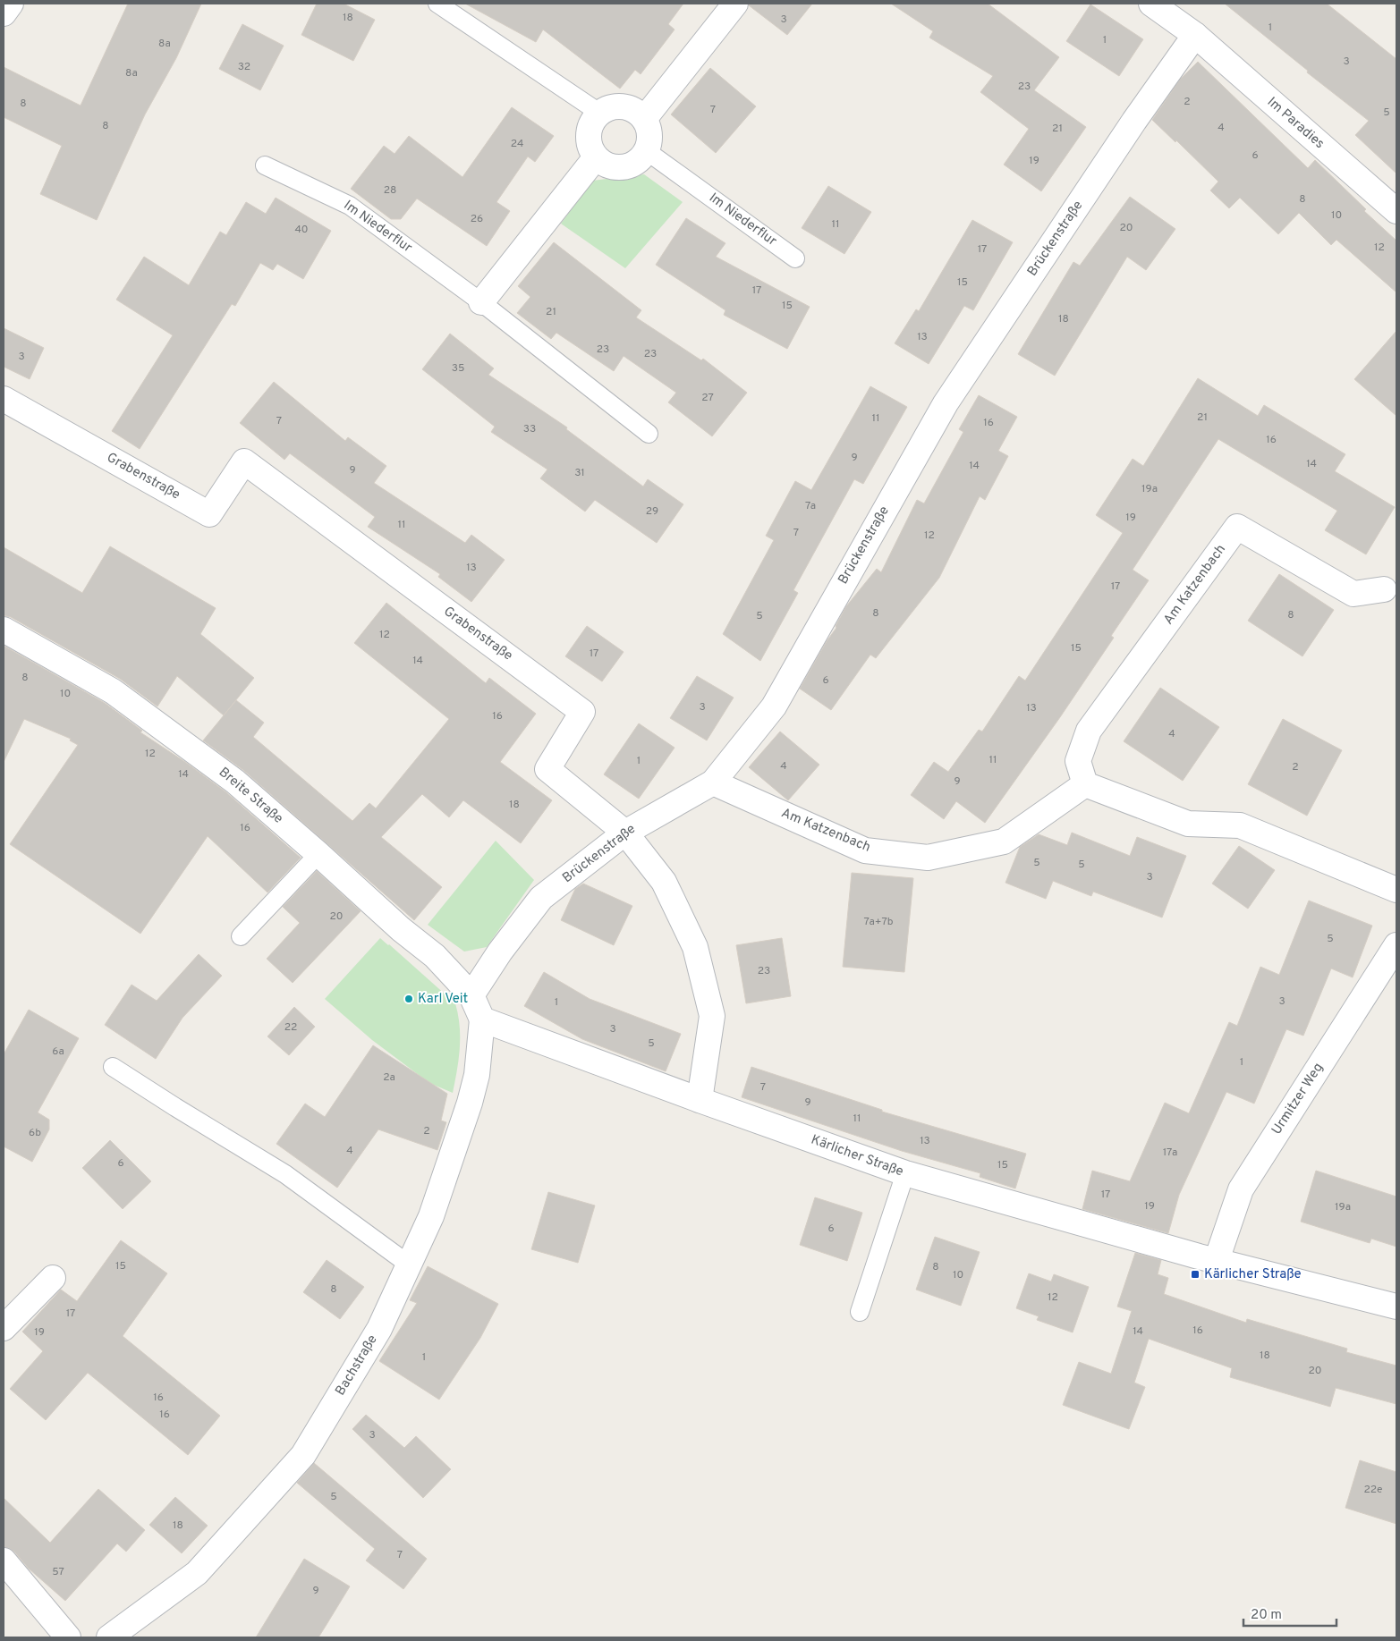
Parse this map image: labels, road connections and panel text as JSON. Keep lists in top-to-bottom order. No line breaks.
{"streets":{"street":["Im Paradies","Brückenstraße","Grabenstraße","Am Katzenbach","Breite Straße","Urmitzer Weg","Kärlicher Straße","Bachstraße"],"lane":["Im Niederflur"]},"crossings":[["Im Paradies","Brückenstraße"],["Brückenstraße","Grabenstraße"],["Brückenstraße","Am Katzenbach"],["Brückenstraße","Breite Straße"],["Grabenstraße","Kärlicher Straße"],["Urmitzer Weg","Kärlicher Straße"],["Kärlicher Straße","Bachstraße"]],"places":{"other":["Karl Veit"],"transit":["Kärlicher Straße"]},"house_numbers":["18","3","1","1","8a","3","32","8a","23","2","8","7","5","8","4","21","24","6","19","28","8","10","26","11","20","40","12","17","15","17","15","21","18","13","23","23","3","35","27","21","11","7","16","33","16","9","14","14","9","31","19a","7a","29","19","11","7","12","13","17","8","8","5","12","15","17","14","8","6","10","3","13","16","4","12","11","1","4","2","14","9","18","16","5","5","3","20","7a+7b","5","23","3","1","22","3","5","6a","1","2a","7","9","11","2","6b","13","4","17a","6","15","17","19","19a","6","15","8","10","8","12","17","16","14","19","18","1","20","16","16","3","22e","5","18","7","57","9"],"scale_bar":"20 m"}
